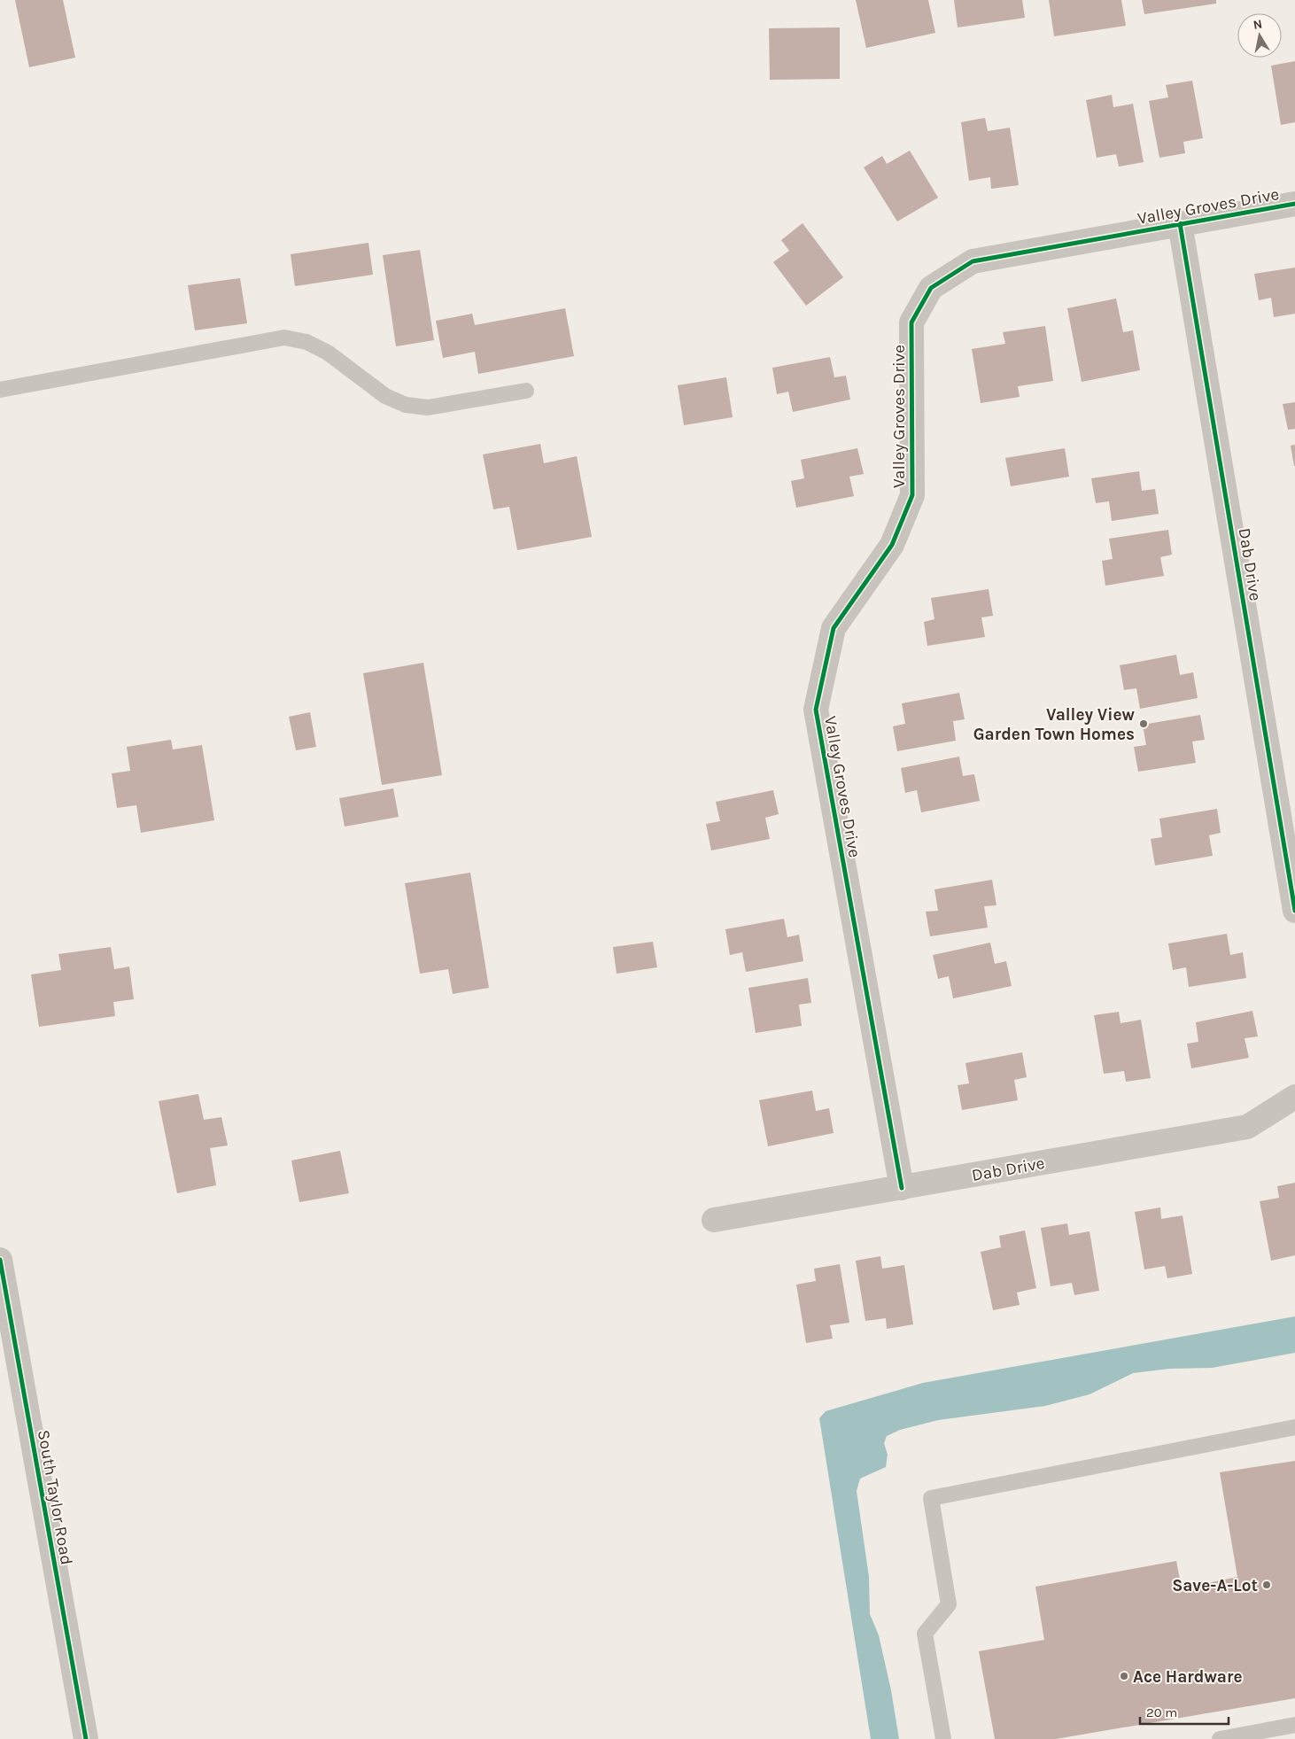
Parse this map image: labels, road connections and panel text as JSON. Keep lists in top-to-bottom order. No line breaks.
{"streets":{"street":["Valley Groves Drive","Dab Drive","South Taylor Road"]},"crossings":[["Valley Groves Drive","Dab Drive"]],"places":["Valley View Garden Town Homes","Save-A-Lot","Ace Hardware"],"scale_bar":"20 m","north":"top"}
